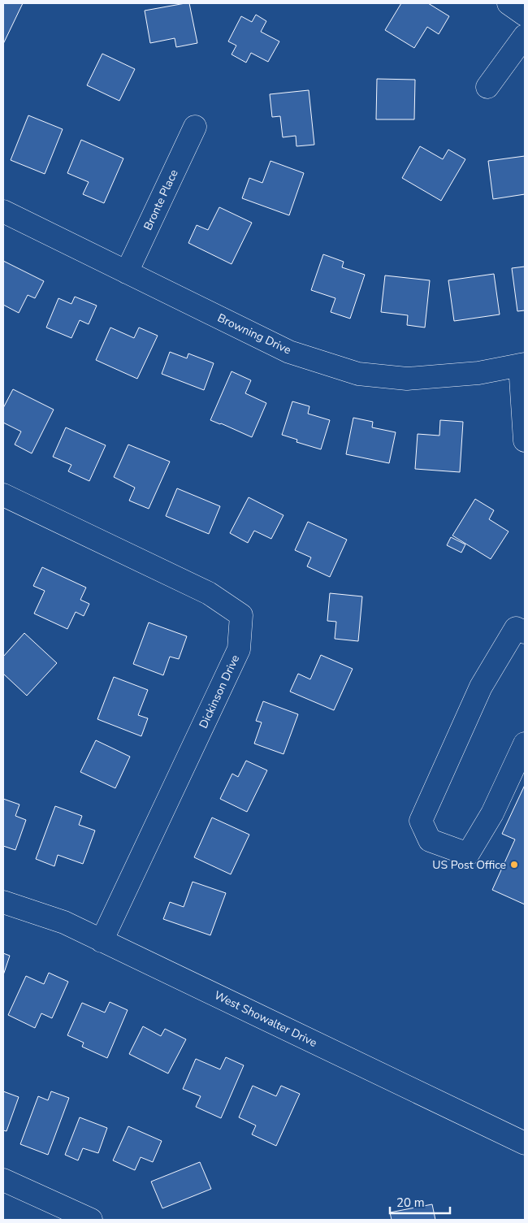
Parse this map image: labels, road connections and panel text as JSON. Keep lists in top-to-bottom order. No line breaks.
{"streets":{"street":["Bronte Place","Browning Drive","Dickinson Drive","West Showalter Drive"]},"crossings":[["Bronte Place","Browning Drive"],["Dickinson Drive","West Showalter Drive"]],"places":["US Post Office"],"scale_bar":"20 m"}
